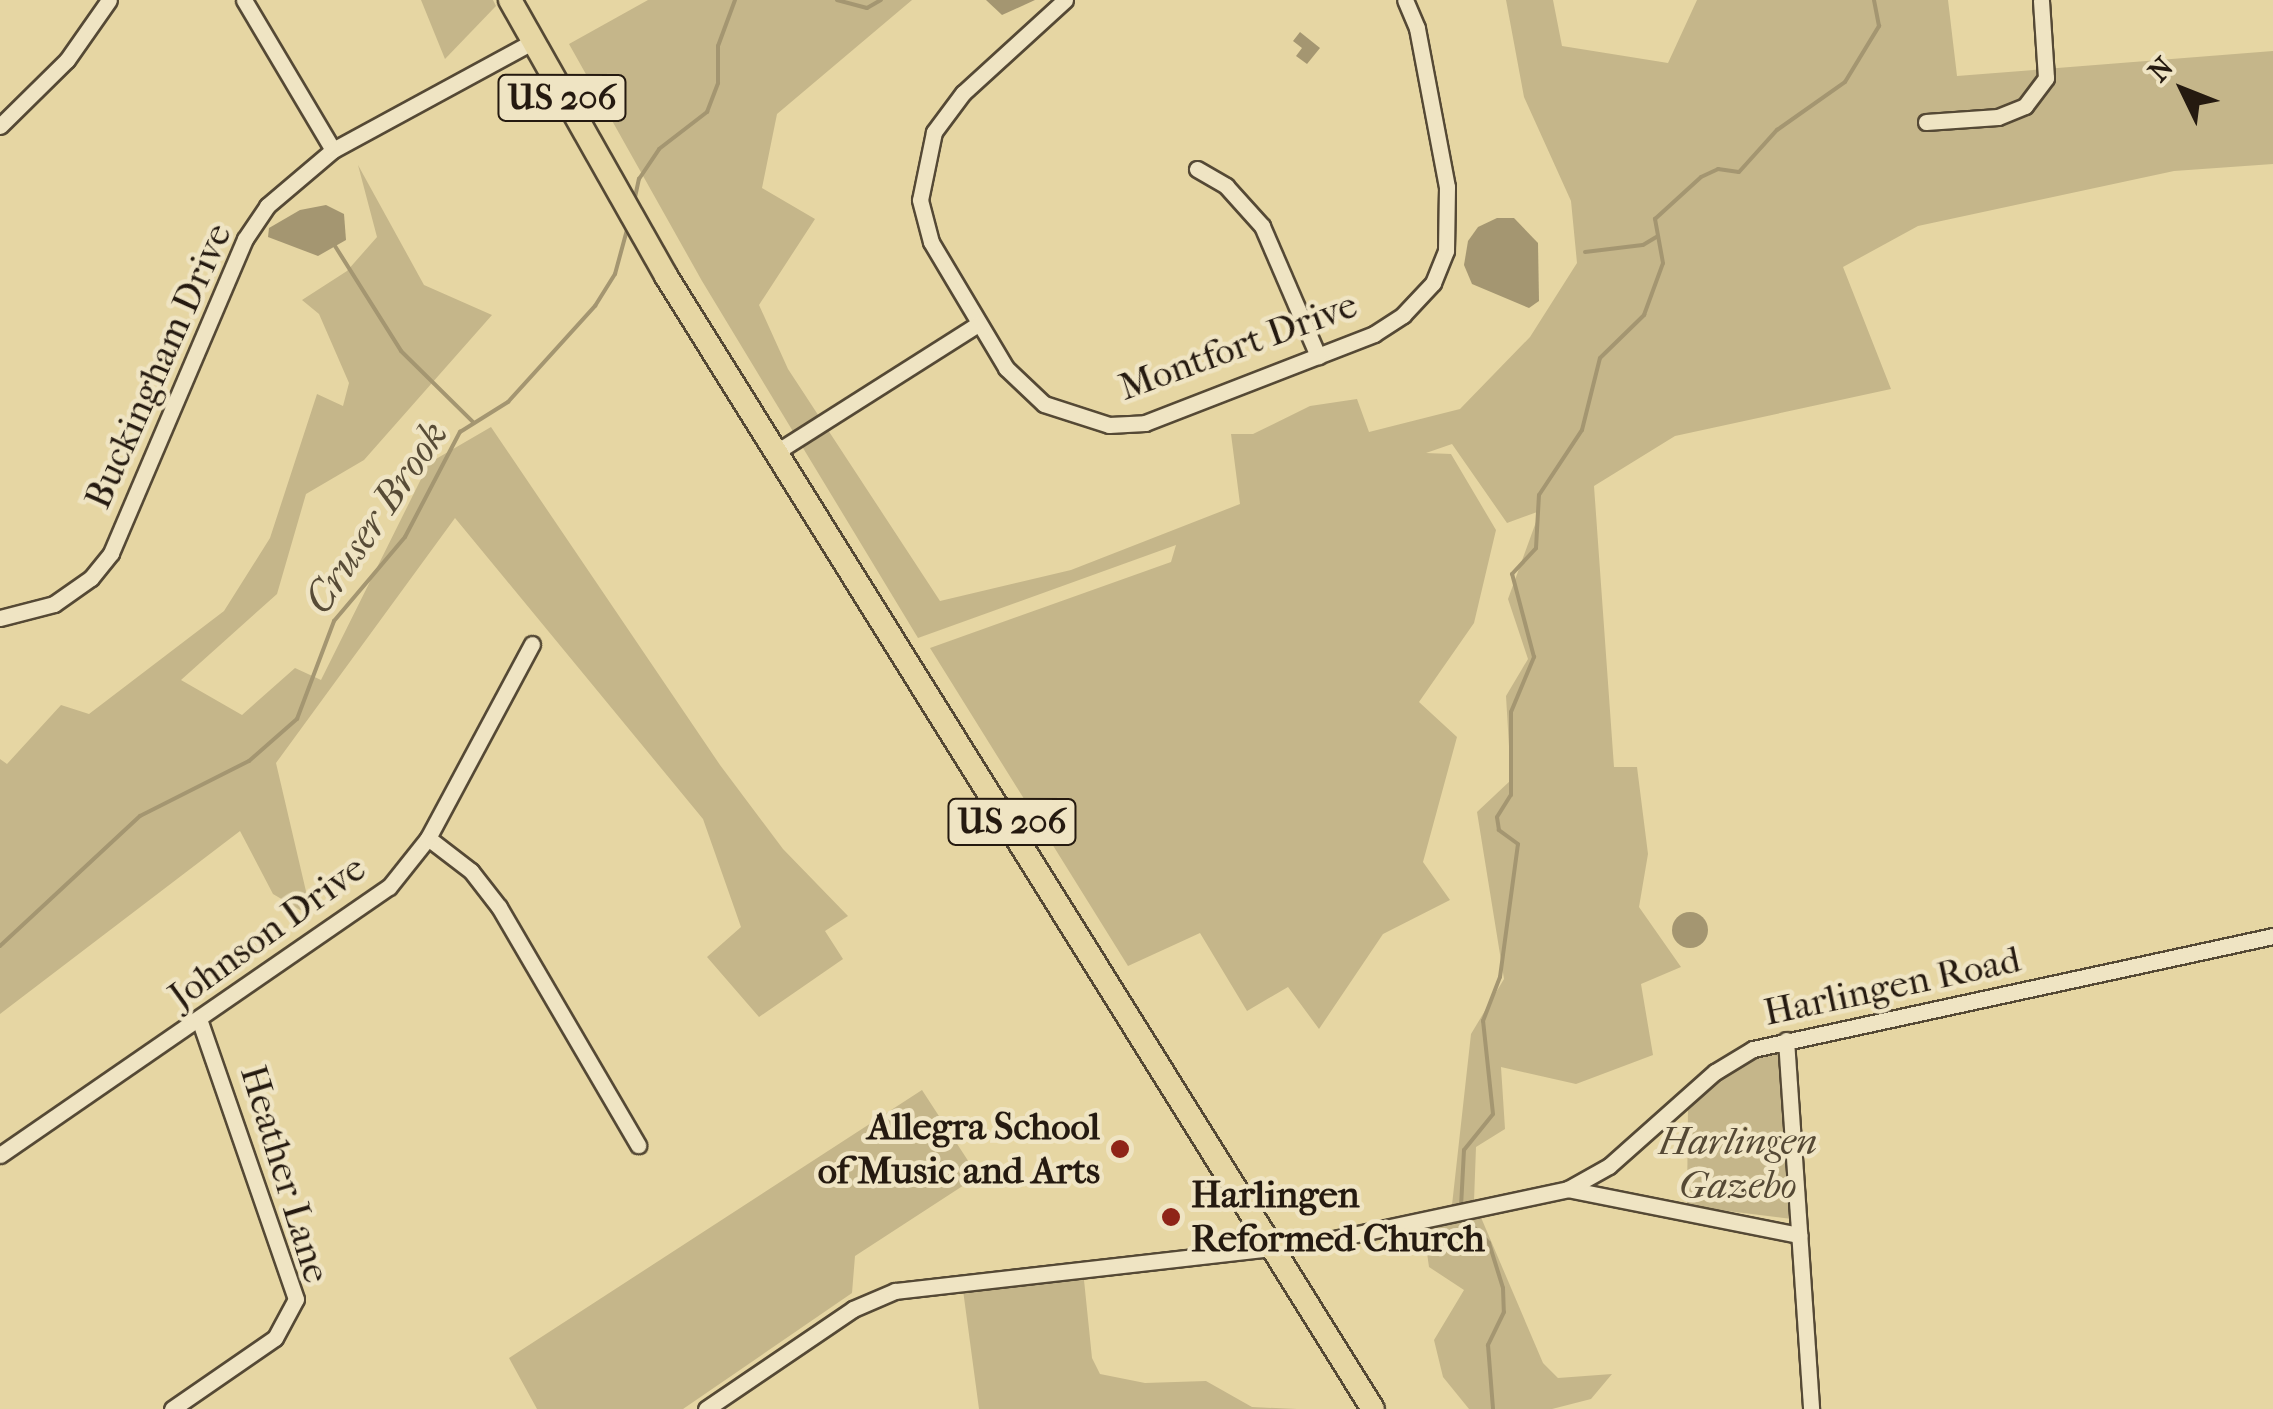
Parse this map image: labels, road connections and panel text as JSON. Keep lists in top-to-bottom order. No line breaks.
{"streets":{"highway":["US 206"],"street":["Montfort Drive","Buckingham Drive","Johnson Drive","Harlingen Road","Heather Lane"]},"crossings":[["US 206","Buckingham Drive"],["US 206","Harlingen Road"],["Johnson Drive","Heather Lane"]],"water":["Cruser Brook"],"parks":["Harlingen Gazebo"],"places":["Allegra School of Music and Arts","Harlingen Reformed Church"],"north":"top left"}
